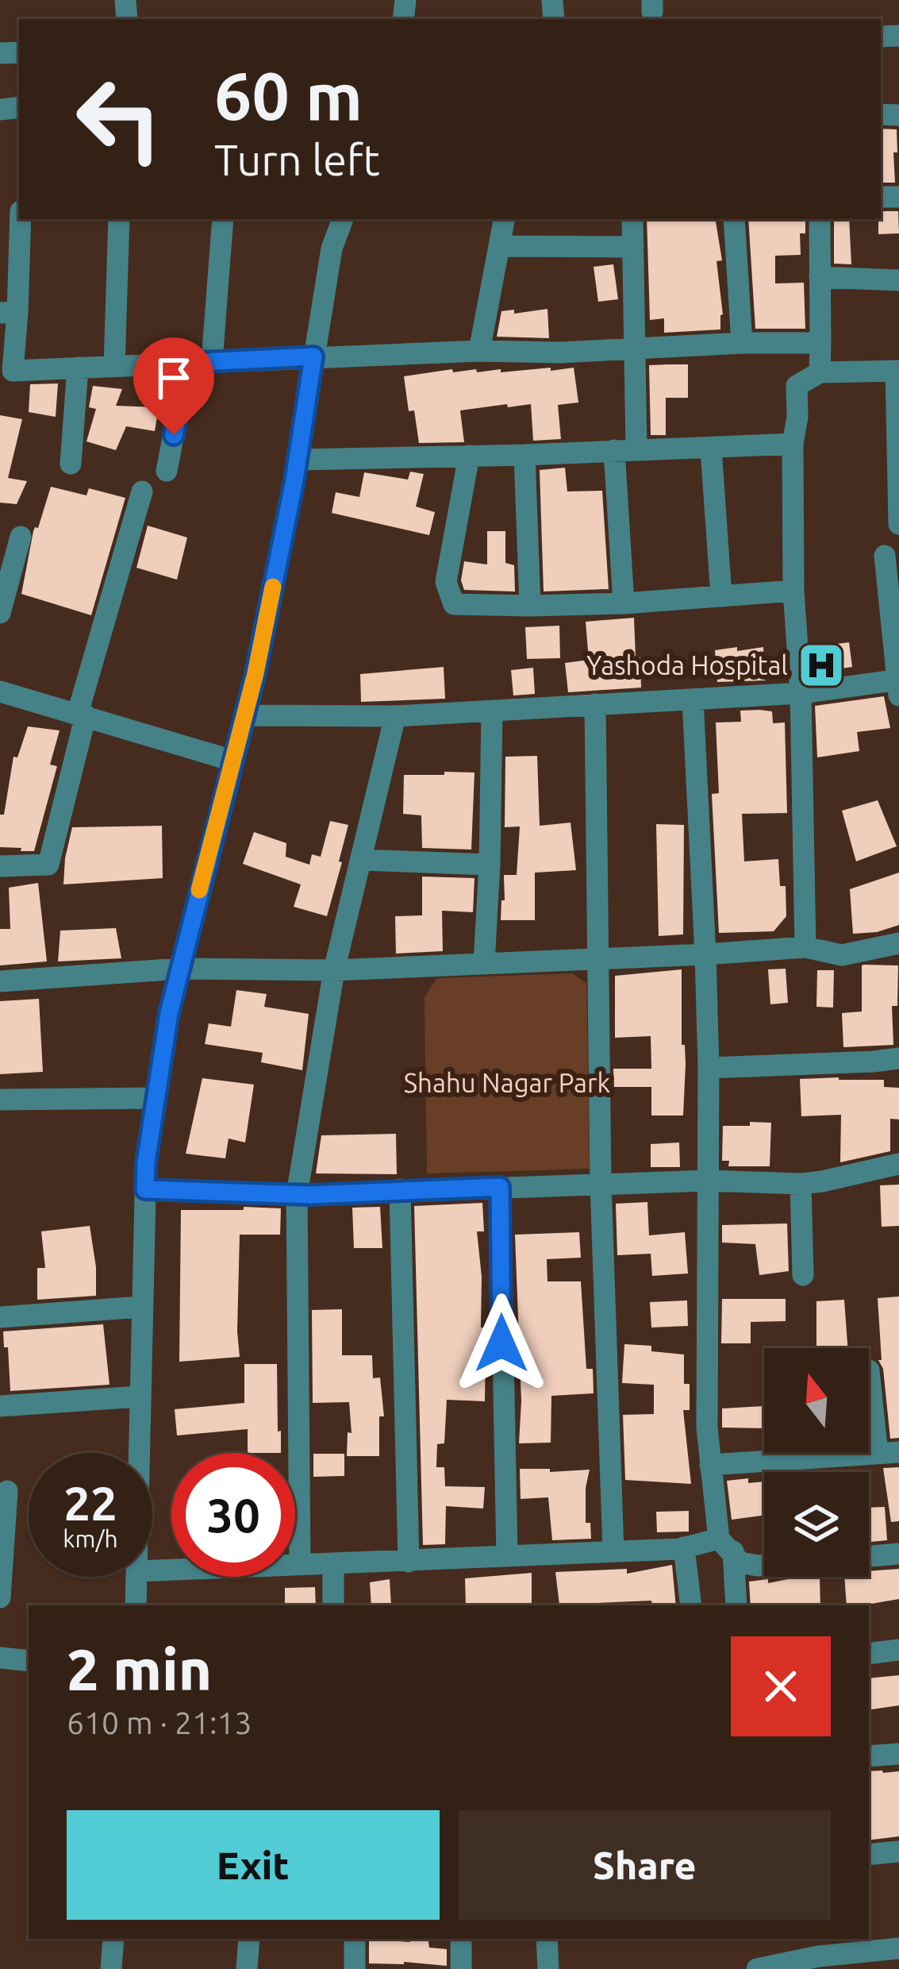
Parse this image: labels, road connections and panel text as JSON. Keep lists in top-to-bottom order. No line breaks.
{"parks":["Shahu Nagar Park"],"places":{"hospital":["Yashoda Hospital"]},"north":"top","page":{"turn":["60 m","Turn left"],"speed":"22 km/h","limit":"30","heading":["2 min","610 m · 21:13"],"buttons":["Exit","Share"]}}
